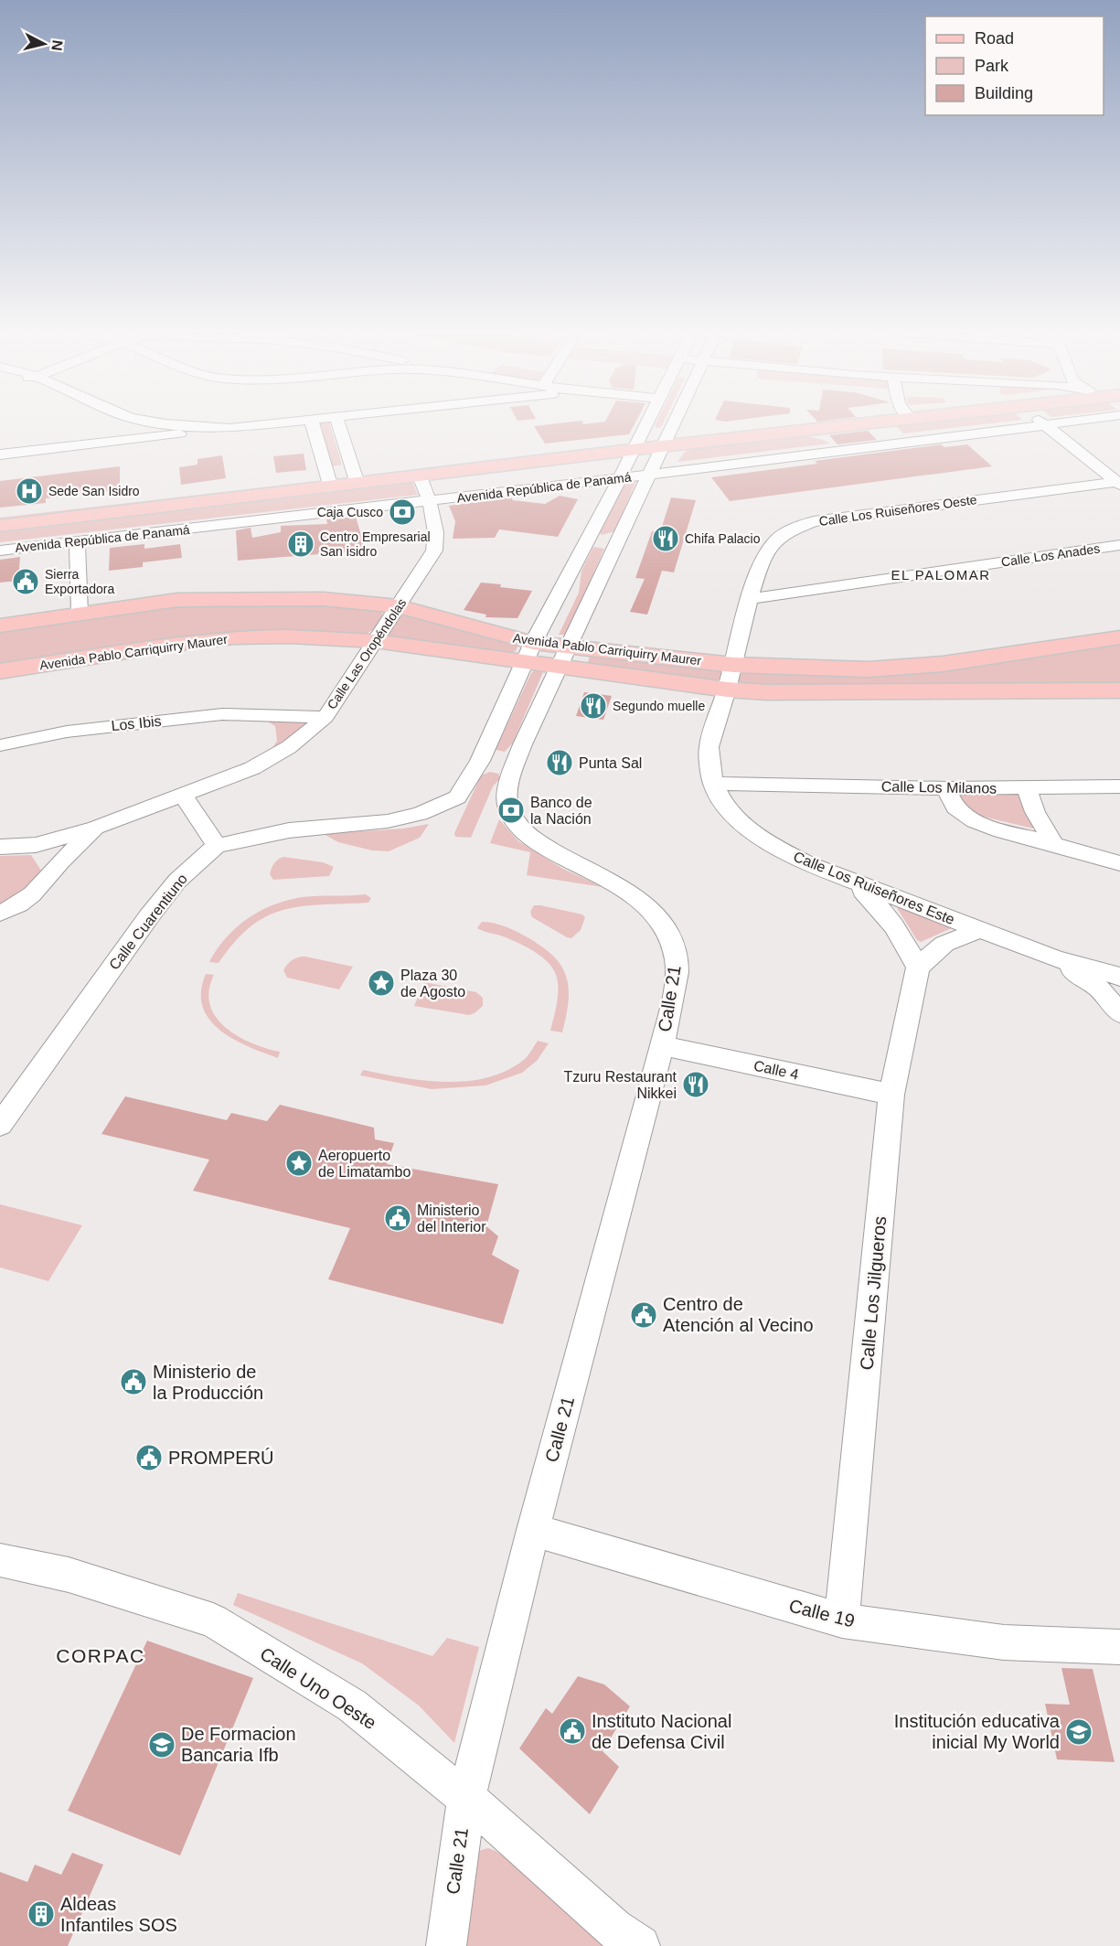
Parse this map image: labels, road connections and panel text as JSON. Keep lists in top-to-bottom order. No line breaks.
{"streets":{"main road":["Avenida República de Panamá","Avenida Pablo Carriquirry Maurer"],"street":["Calle Los Ruiseñores Oeste","Calle Los Anades","Calle Las Oropéndolas","Los Ibis","Calle Los Milanos","Calle Los Ruiseñores Este","Calle Cuarentiuno","Calle 21","Calle 4","Calle Los Jilgueros","Calle 19","Calle Uno Oeste"]},"crossings":[["Avenida República de Panamá","Calle Las Oropéndolas"],["Calle Los Ruiseñores Oeste","Calle Los Anades"],["Calle Los Ruiseñores Oeste","Avenida Pablo Carriquirry Maurer"],["Calle Los Ruiseñores Oeste","Calle Los Ruiseñores Este"],["Avenida Pablo Carriquirry Maurer","Calle Las Oropéndolas"],["Avenida Pablo Carriquirry Maurer","Calle Los Ruiseñores Este"],["Calle Las Oropéndolas","Los Ibis"],["Calle Los Milanos","Calle Los Ruiseñores Este"],["Calle 21","Calle 4"],["Calle 21","Calle 19"],["Calle 21","Calle Uno Oeste"],["Calle 4","Calle Los Jilgueros"],["Calle Los Jilgueros","Calle 19"]],"districts":["EL PALOMAR","CORPAC"],"places":{"hospital":["Sede San Isidro"],"bank":["Caja Cusco","Banco de la Nación"],"restaurant":["Chifa Palacio","Segundo muelle","Punta Sal","Tzuru Restaurant Nikkei"],"building":["Centro Empresarial San isidro","Aldeas Infantiles SOS"],"public building":["Sierra Exportadora","Ministerio del Interior","Centro de Atención al Vecino","Ministerio de la Producción","PROMPERÚ","Instituto Nacional de Defensa Civil"],"place":["Plaza 30 de Agosto","Aeropuerto de Limatambo"],"school or university":["Institución educativa inicial My World","De Formacion Bancaria Ifb"]},"legend":["Road","Park","Building"],"north":"right"}
